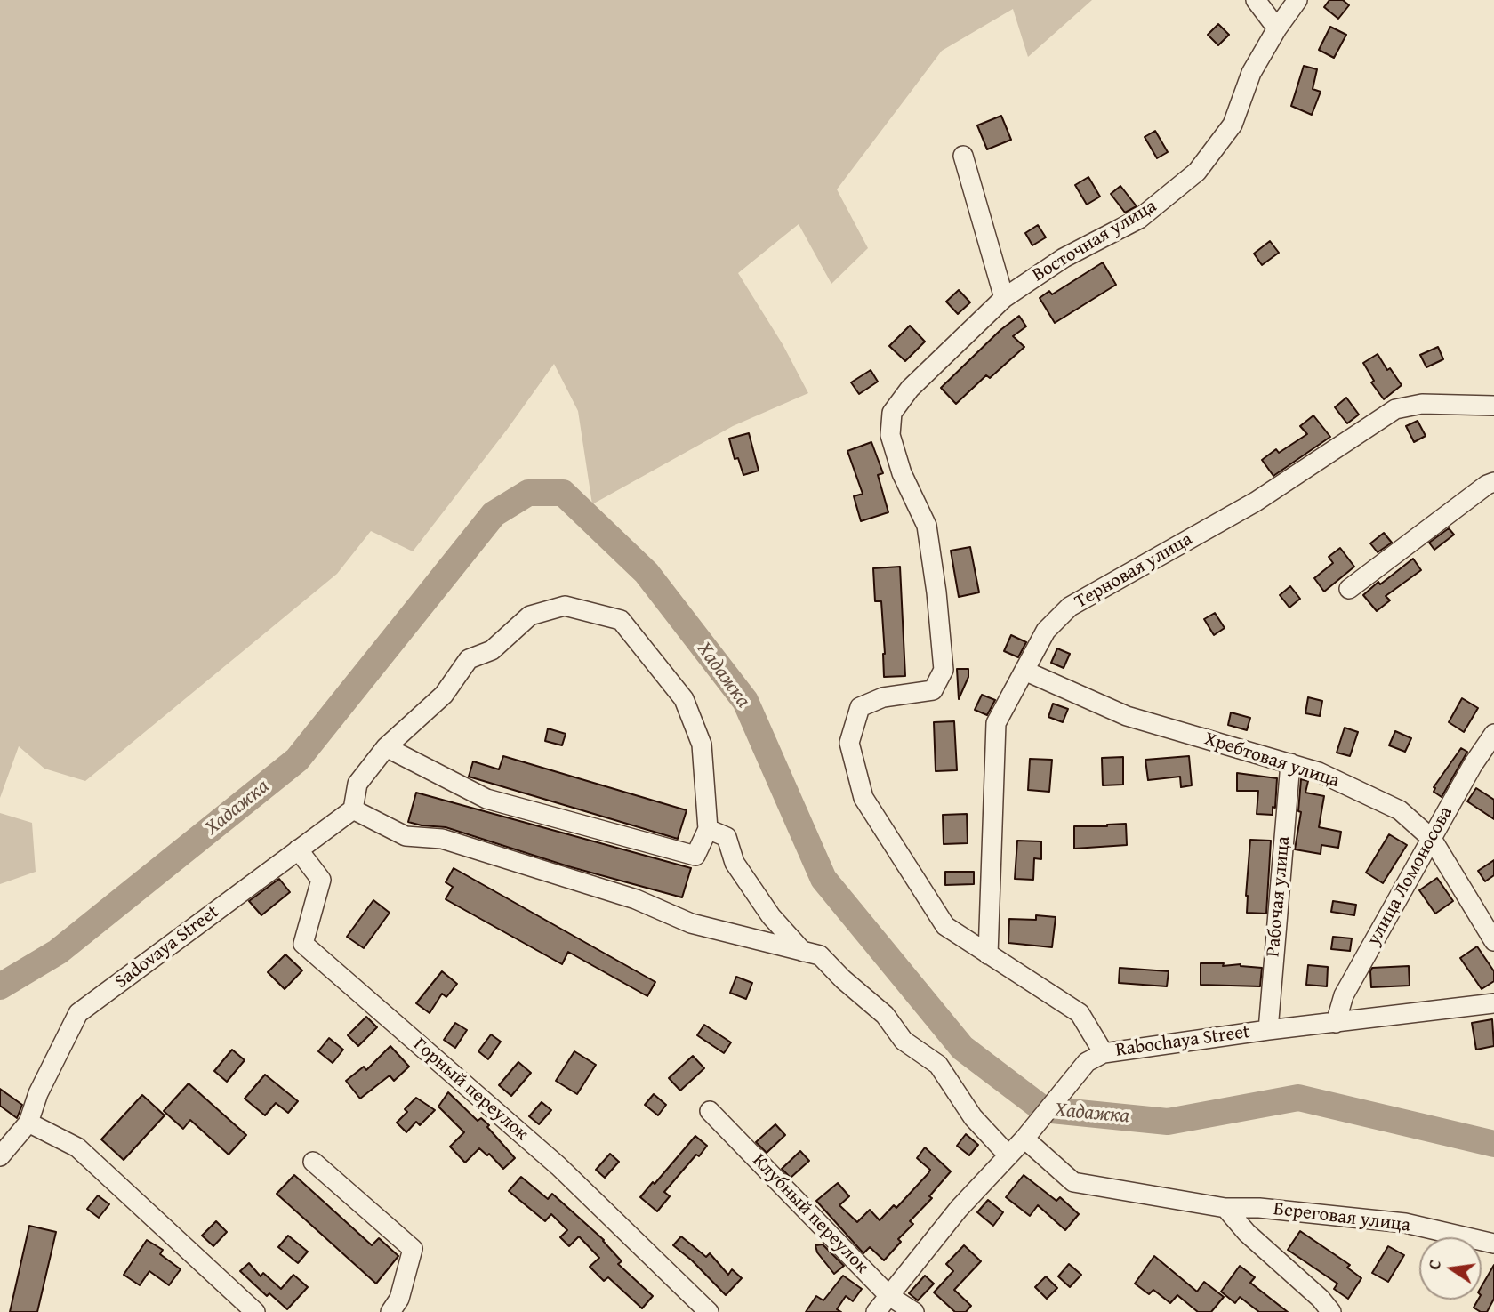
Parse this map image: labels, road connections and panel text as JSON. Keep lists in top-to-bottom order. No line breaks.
{"streets":{"street":["Восточная улица","Терновая улица","Хребтовая улица","улица Ломоносова","Рабочая улица","Sadovaya Street","Rabochaya Street","Горный переулок","Клубный переулок","Береговая улица"]},"crossings":[["Восточная улица","Терновая улица"],["Терновая улица","Хребтовая улица"],["Хребтовая улица","улица Ломоносова"],["Хребтовая улица","Рабочая улица"],["улица Ломоносова","Rabochaya Street"],["Рабочая улица","Rabochaya Street"],["Sadovaya Street","Горный переулок"],["Rabochaya Street","Клубный переулок"],["Rabochaya Street","Береговая улица"]],"water":["Хадажка"],"north":"left"}
